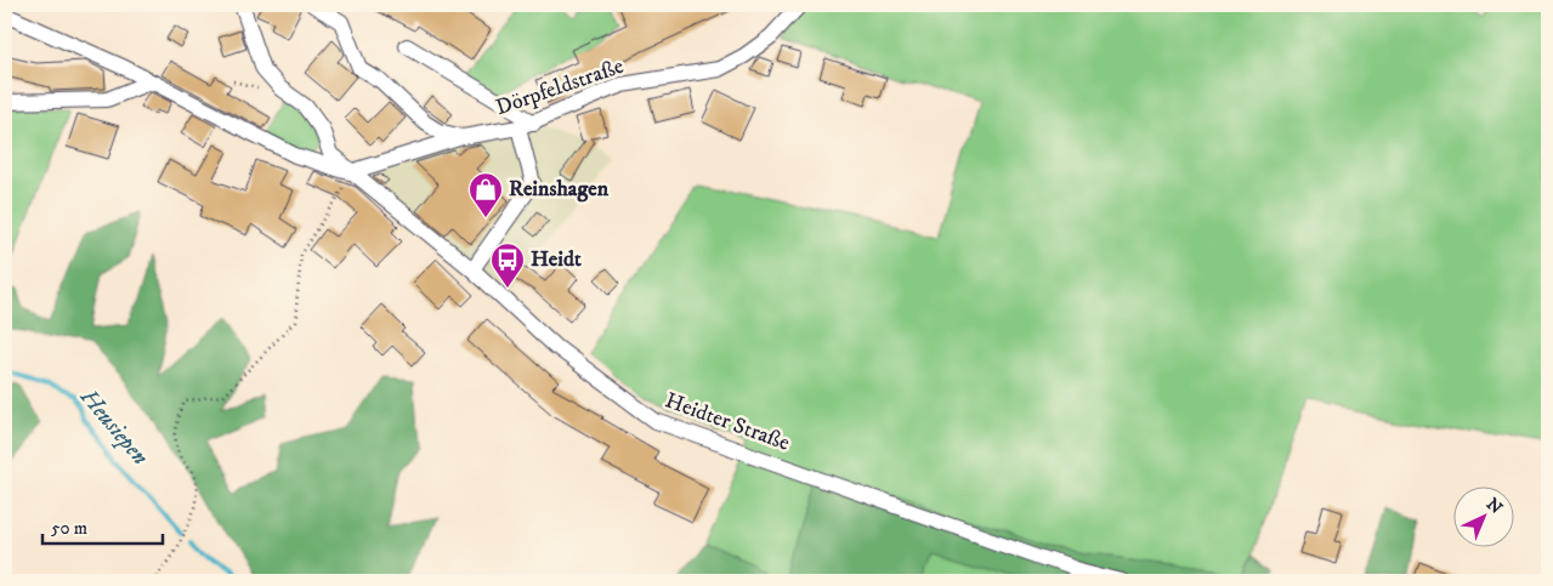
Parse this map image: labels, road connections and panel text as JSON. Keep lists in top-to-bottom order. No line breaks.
{"streets":{"street":["Dörpfeldstraße","Heidter Straße"]},"crossings":[["Dörpfeldstraße","Heidter Straße"]],"water":["Heusiepen"],"places":{"shop":["Reinshagen"],"bus stop":["Heidt"]},"scale_bar":"50 m","north":"top right"}
